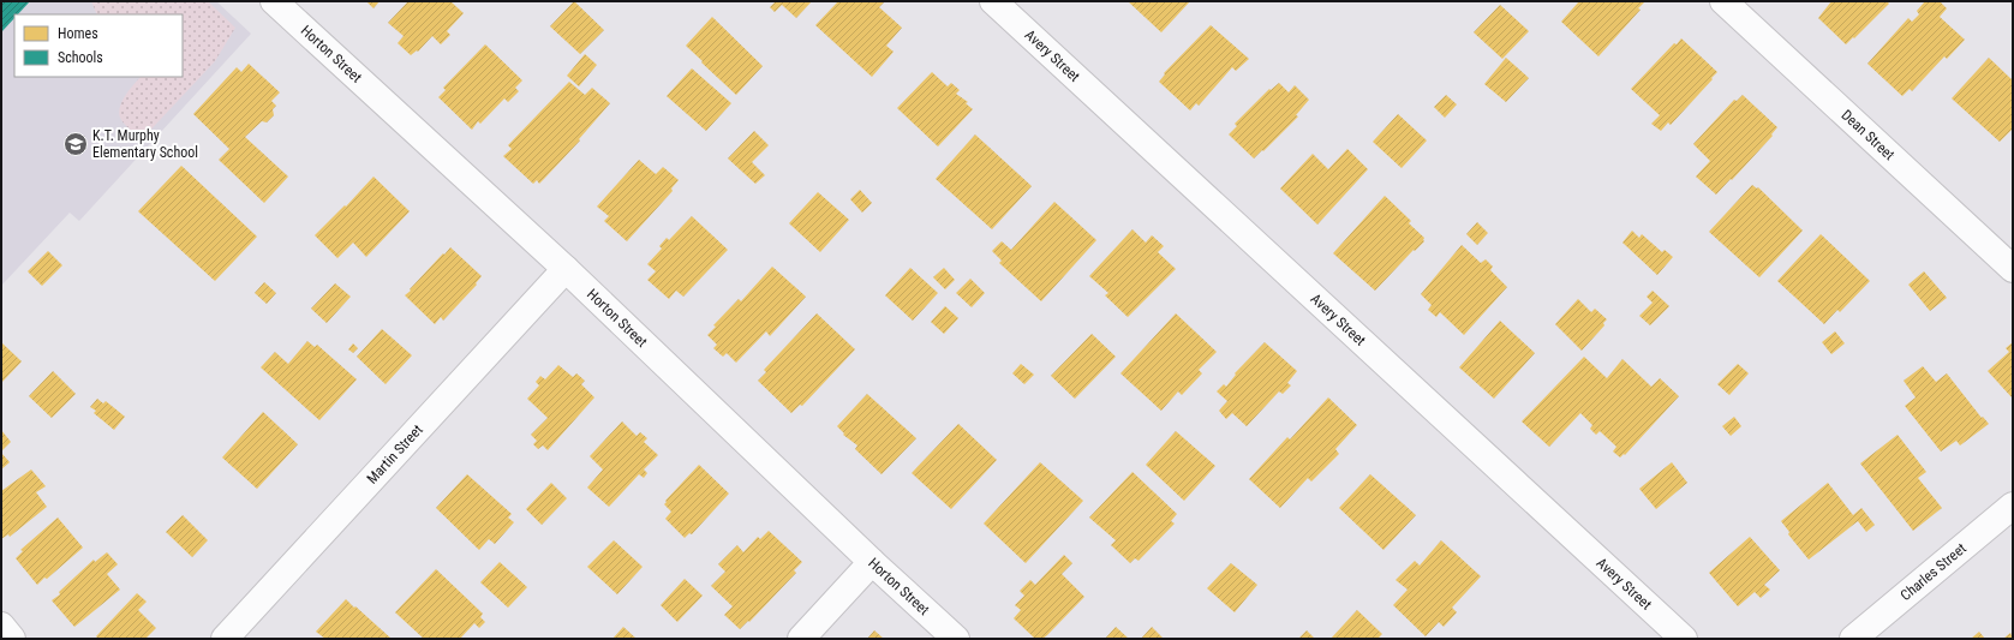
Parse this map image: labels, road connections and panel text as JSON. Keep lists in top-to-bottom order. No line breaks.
{"streets":{"street":["Horton Street","Avery Street","Dean Street","Martin Street","Charles Street"]},"crossings":[["Horton Street","Martin Street"]],"places":{"school or university":["K.T. Murphy Elementary School"]},"legend":["Homes","Schools"]}
